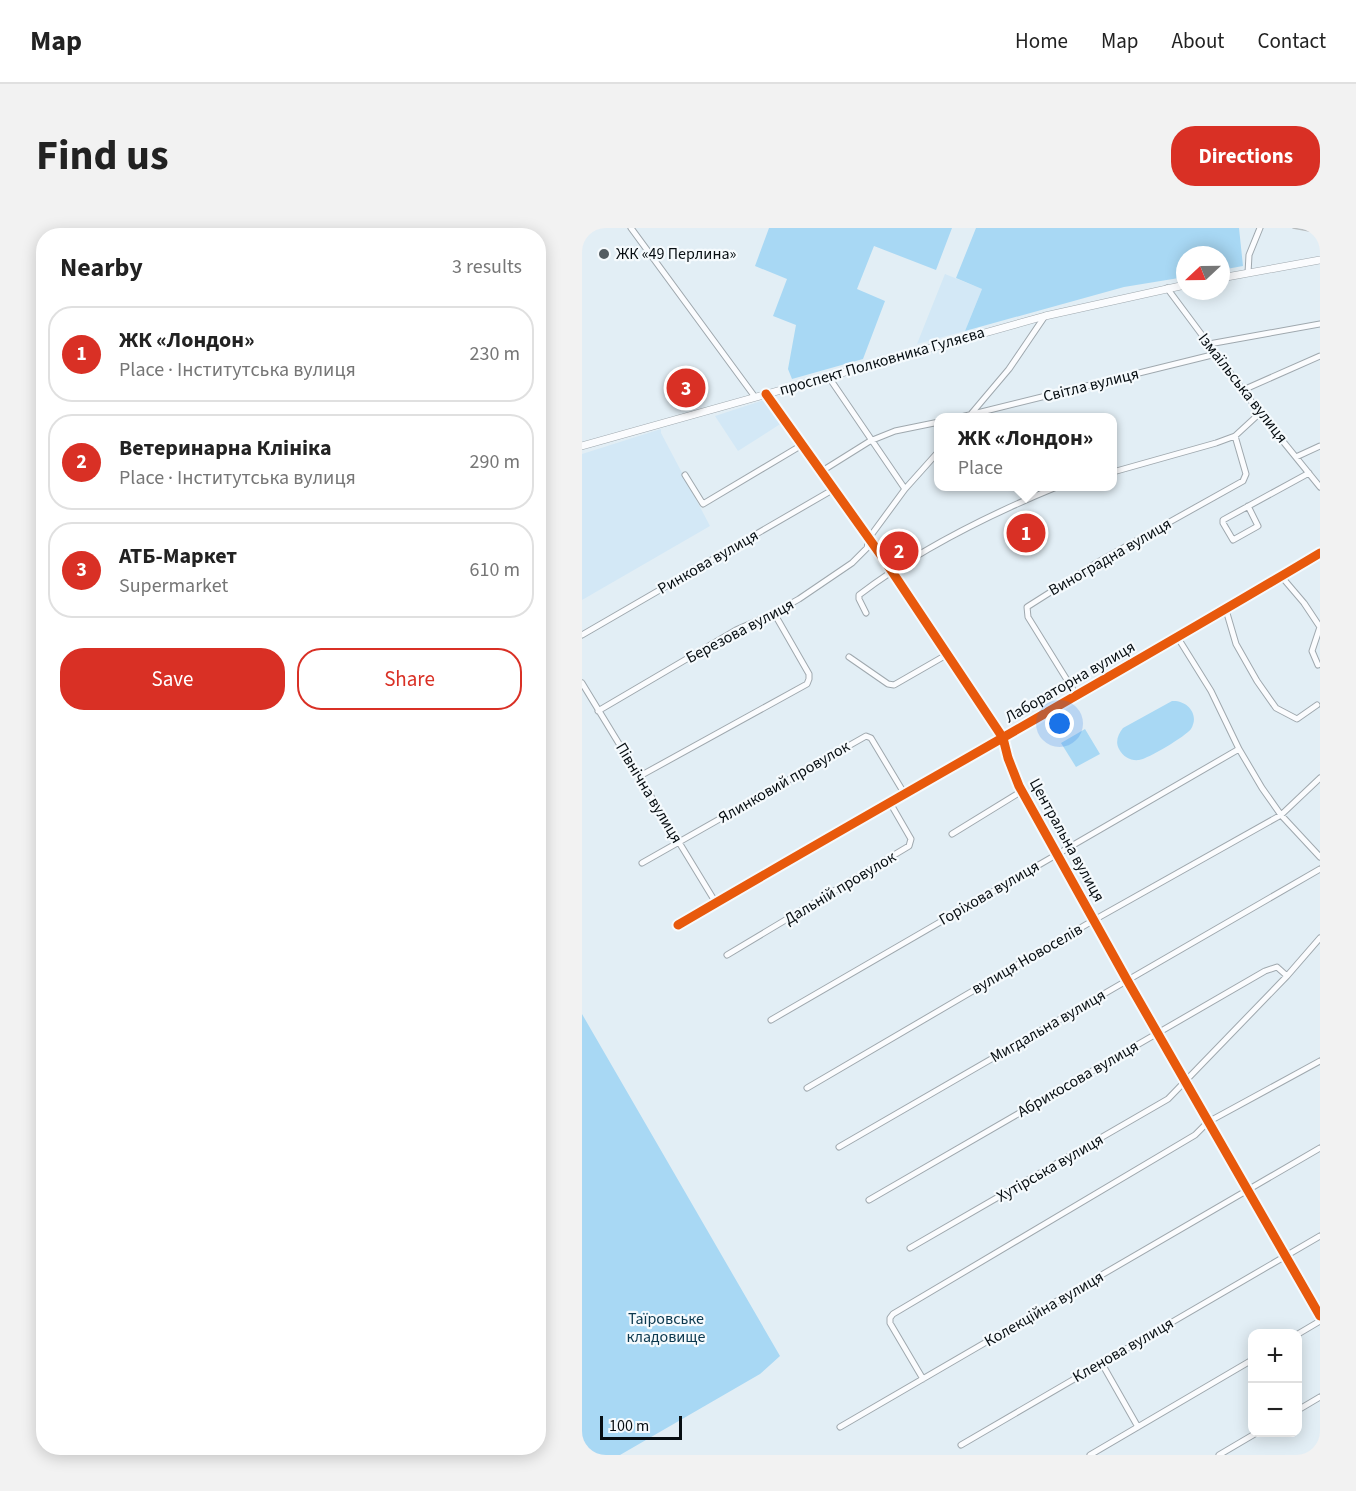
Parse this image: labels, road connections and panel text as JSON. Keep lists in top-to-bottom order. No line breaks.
{"streets":{"main road":["проспект Полковника Гуляєва"],"street":["Світла вулиця","Ізмаїльська вулиця","Виноградна вулиця","Ринкова вулиця","Березова вулиця","Лабораторна вулиця","Ялинковий провулок","Північна вулиця","Центральна вулиця","Дальній провулок","Горіхова вулиця","вулиця Новоселів","Мигдальна вулиця","Абрикосова вулиця","Хутірська вулиця","Колекційна вулиця","Кленова вулиця"]},"crossings":[["проспект Полковника Гуляєва","Ізмаїльська вулиця"],["проспект Полковника Гуляєва","Центральна вулиця"],["Світла вулиця","Ізмаїльська вулиця"],["Виноградна вулиця","Лабораторна вулиця"],["Ринкова вулиця","Центральна вулиця"],["Березова вулиця","Північна вулиця"],["Березова вулиця","Центральна вулиця"],["Лабораторна вулиця","Ялинковий провулок"],["Лабораторна вулиця","Північна вулиця"],["Лабораторна вулиця","Центральна вулиця"],["Лабораторна вулиця","Дальній провулок"],["Ялинковий провулок","Північна вулиця"],["Центральна вулиця","Горіхова вулиця"],["Центральна вулиця","вулиця Новоселів"],["Центральна вулиця","Мигдальна вулиця"],["Центральна вулиця","Абрикосова вулиця"],["Центральна вулиця","Хутірська вулиця"],["Центральна вулиця","Колекційна вулиця"],["Центральна вулиця","Кленова вулиця"]],"parks":["Таїровське кладовище"],"places":["ЖК «49 Перлина»"],"scale_bar":"100 m","north":"left","page":{"header":"Map","nav":["Home","Map","About","Contact"],"title":"Find us","buttons":["Directions",["Save","Share"]],"heading":["Nearby","3 results"],"list":[{"mark":"1","name":"ЖК «Лондон»","note":"Place · Інститутська вулиця","value":"230 m"},{"mark":"2","name":"Ветеринарна Клініка","note":"Place · Інститутська вулиця","value":"290 m"},{"mark":"3","name":"АТБ-Маркет","note":"Supermarket","value":"610 m"}],"pins":["3","1","2"],"popup":["ЖК «Лондон»","Place"],"map_buttons":["+","−"],"scale":"100 m"}}
